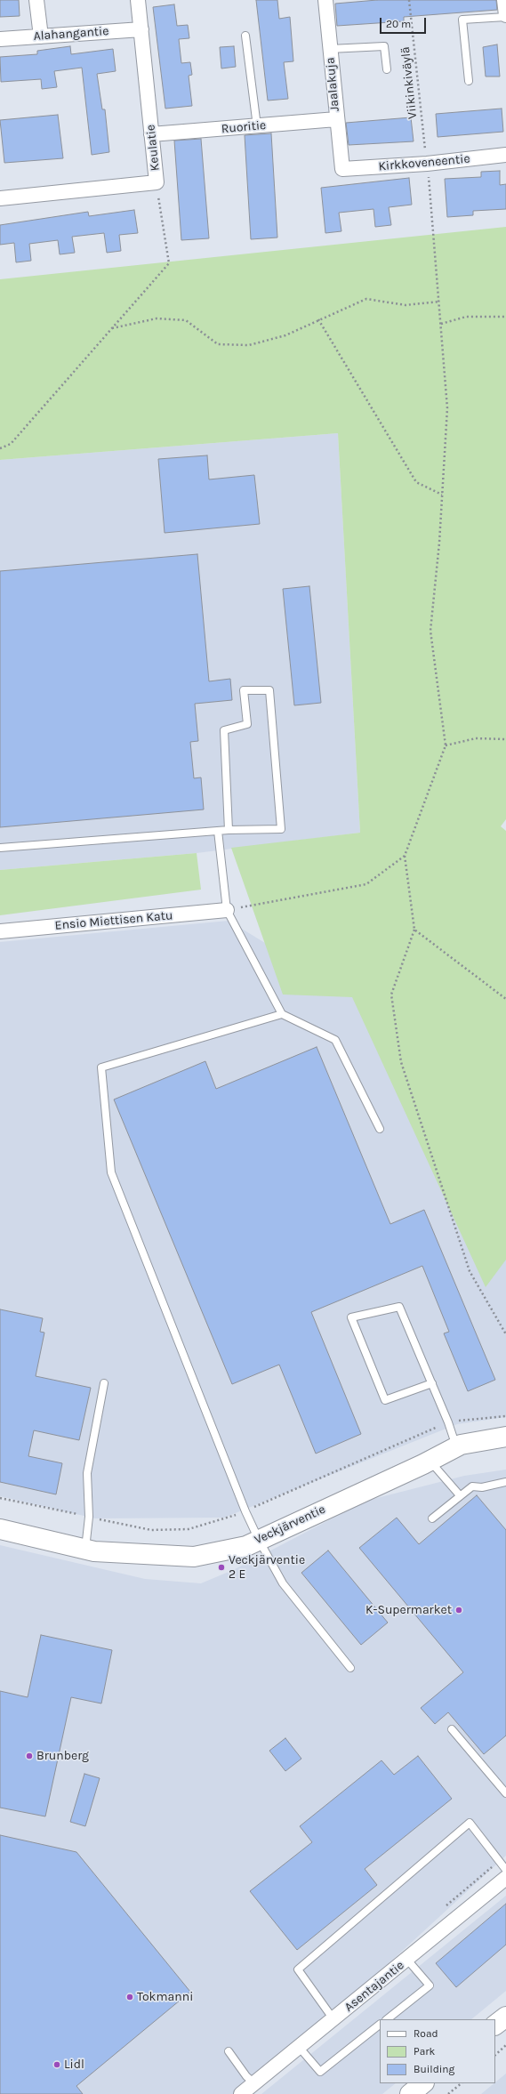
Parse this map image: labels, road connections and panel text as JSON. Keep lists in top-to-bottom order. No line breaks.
{"streets":{"main road":["Veckjärventie"],"street":["Alahangantie","Jaalakuja","Ruoritie","Keulatie","Kirkkoveneentie","Ensio Miettisen Katu","Asentajantie"],"path":["Viikinkiväylä"]},"crossings":[["Alahangantie","Keulatie"],["Viikinkiväylä","Kirkkoveneentie"],["Jaalakuja","Ruoritie"],["Jaalakuja","Kirkkoveneentie"],["Ruoritie","Keulatie"]],"places":["Veckjärventie 2 E","K-Supermarket","Brunberg","Tokmanni","Lidl"],"legend":["Road","Park","Building"],"scale_bar":"20 m"}
